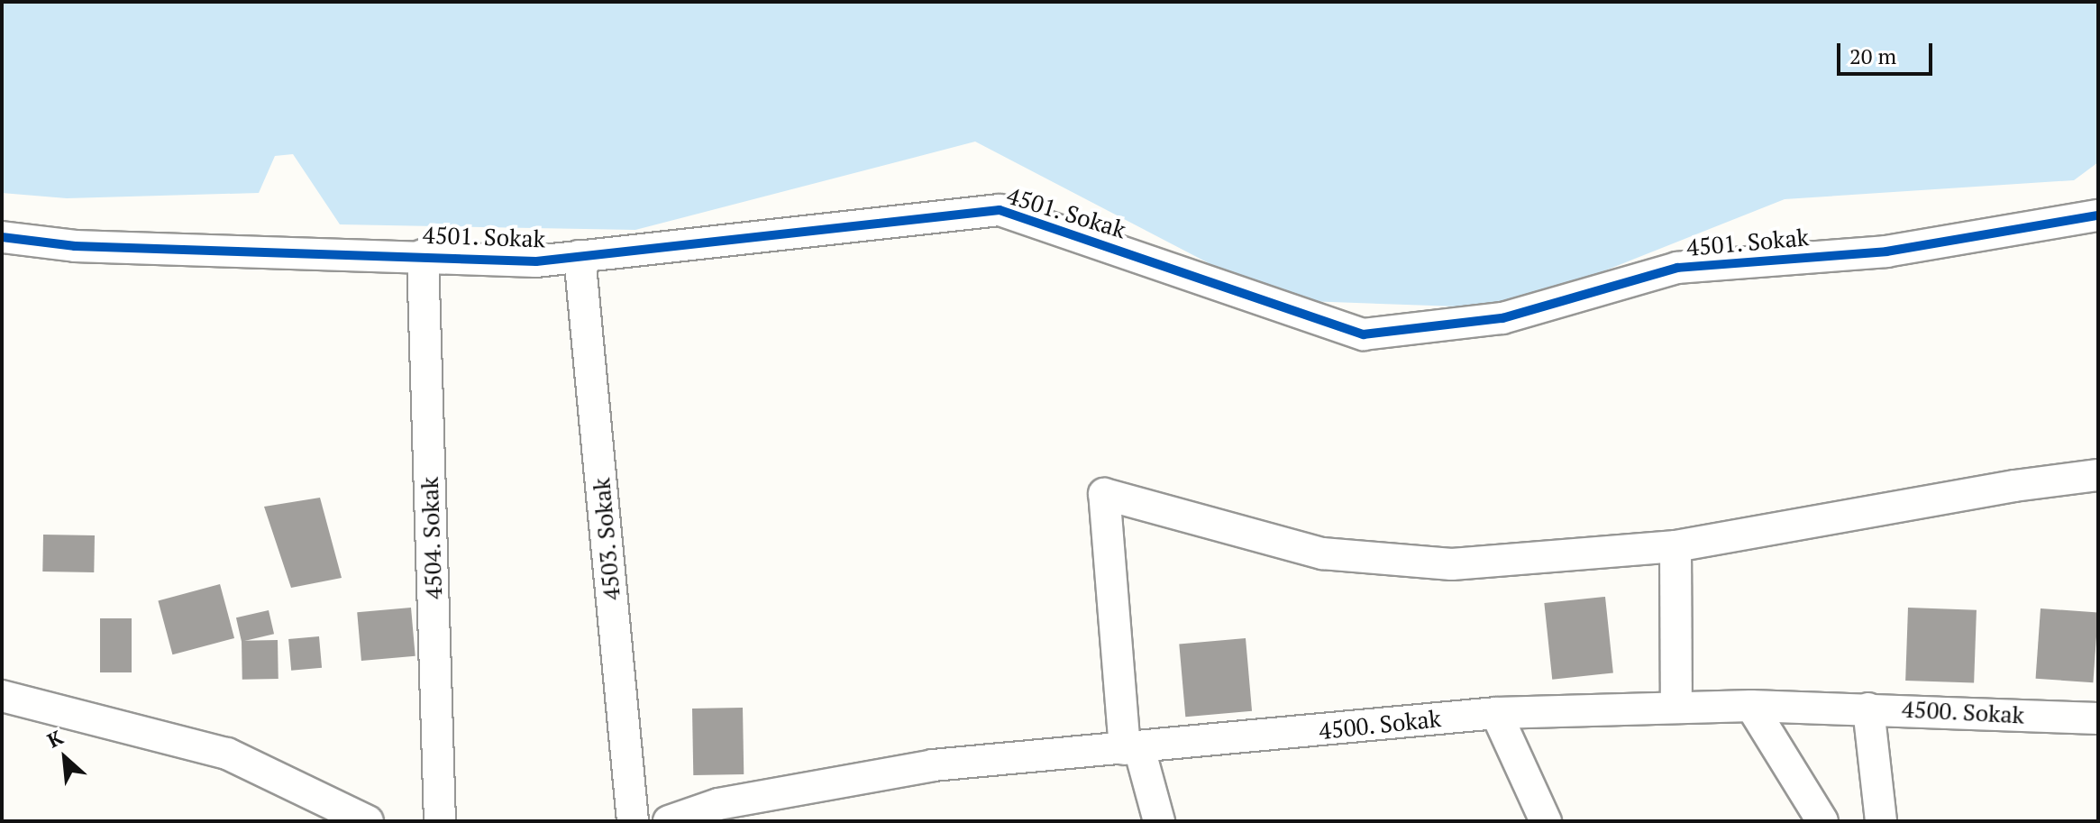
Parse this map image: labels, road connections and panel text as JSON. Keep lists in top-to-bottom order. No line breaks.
{"streets":{"street":["4501. Sokak","4504. Sokak","4503. Sokak","4500. Sokak"]},"crossings":[["4501. Sokak","4504. Sokak"],["4501. Sokak","4503. Sokak"]],"scale_bar":"20 m","north":"top left"}
